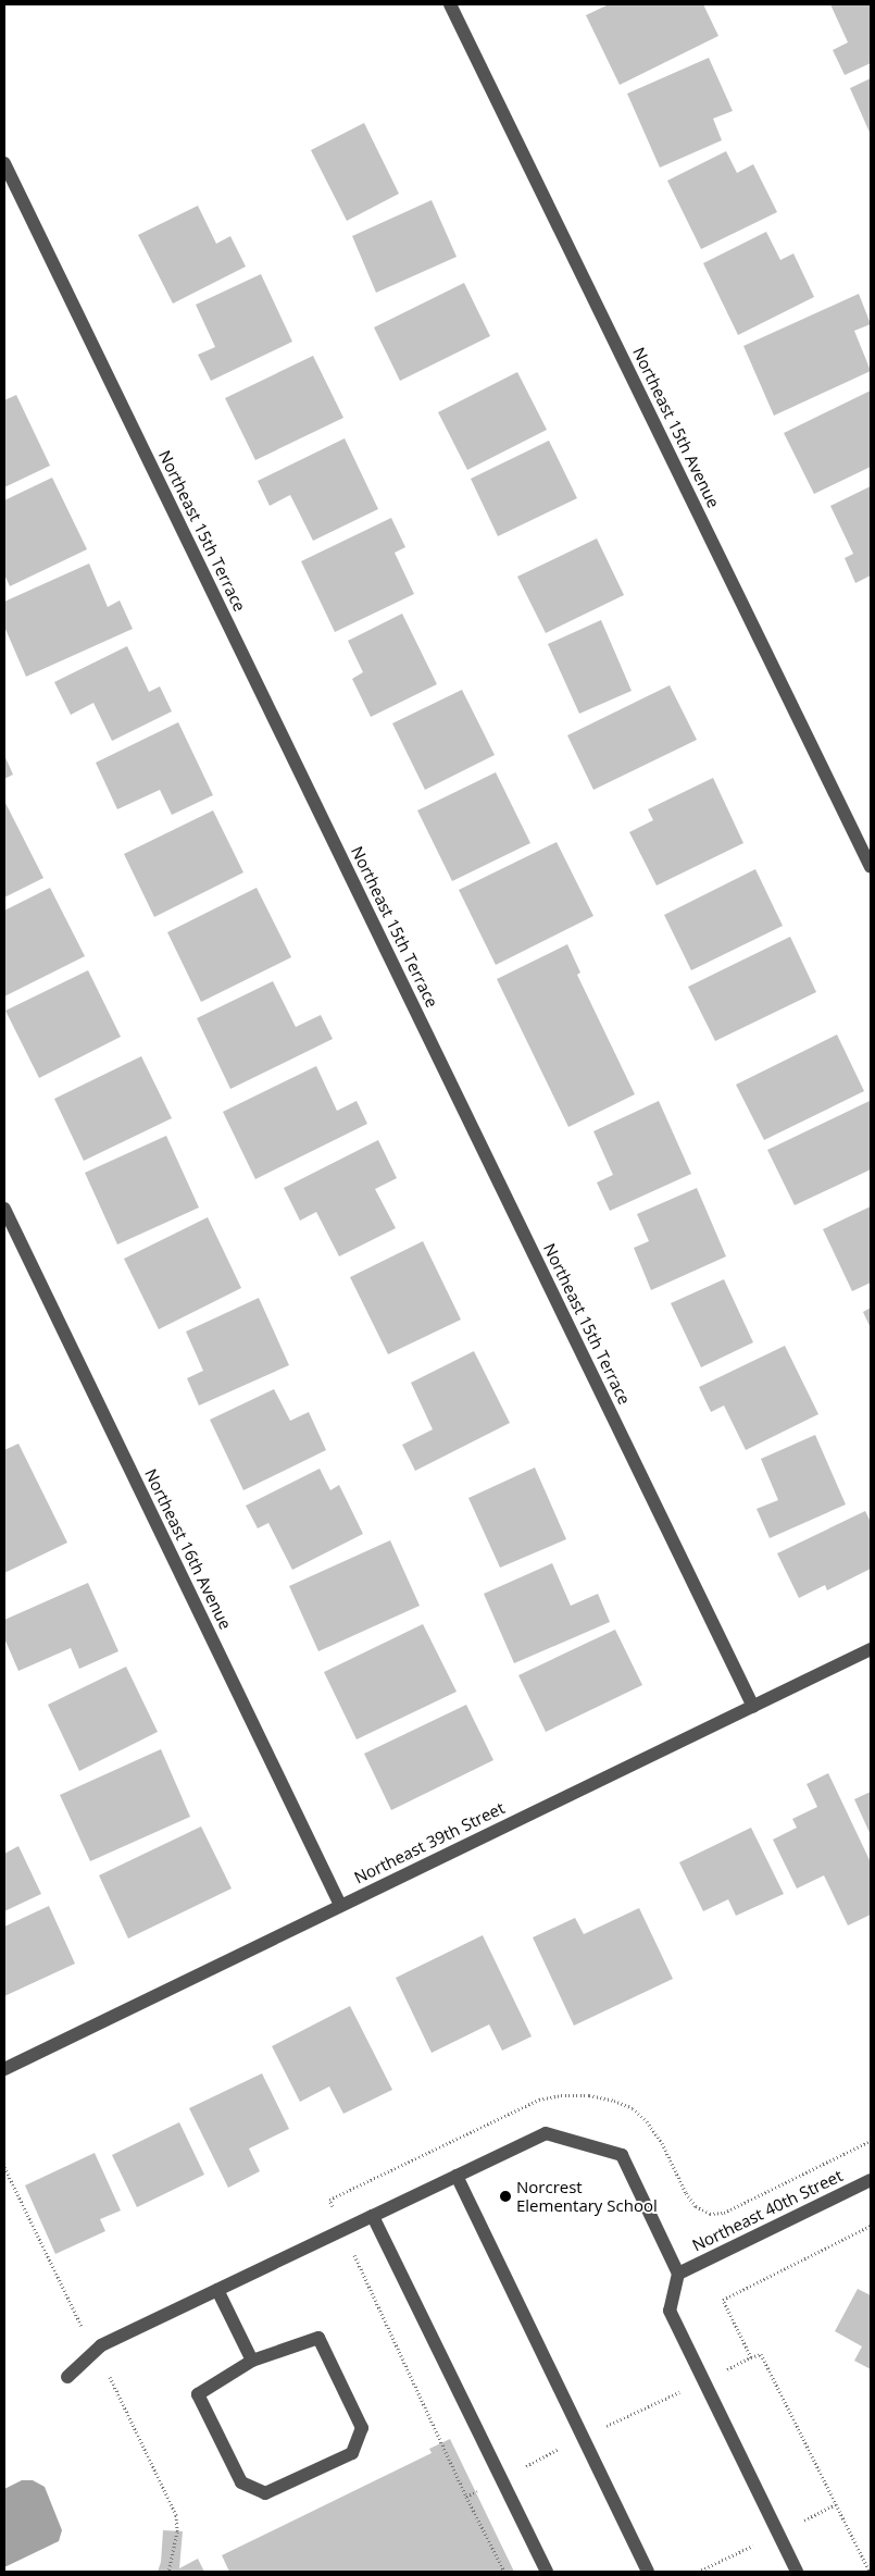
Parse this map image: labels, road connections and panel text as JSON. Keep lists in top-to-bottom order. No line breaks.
{"streets":{"street":["Northeast 15th Avenue","Northeast 15th Terrace","Northeast 16th Avenue","Northeast 39th Street","Northeast 40th Street"]},"crossings":[["Northeast 15th Terrace","Northeast 39th Street"],["Northeast 16th Avenue","Northeast 39th Street"]],"places":["Norcrest Elementary School"]}
